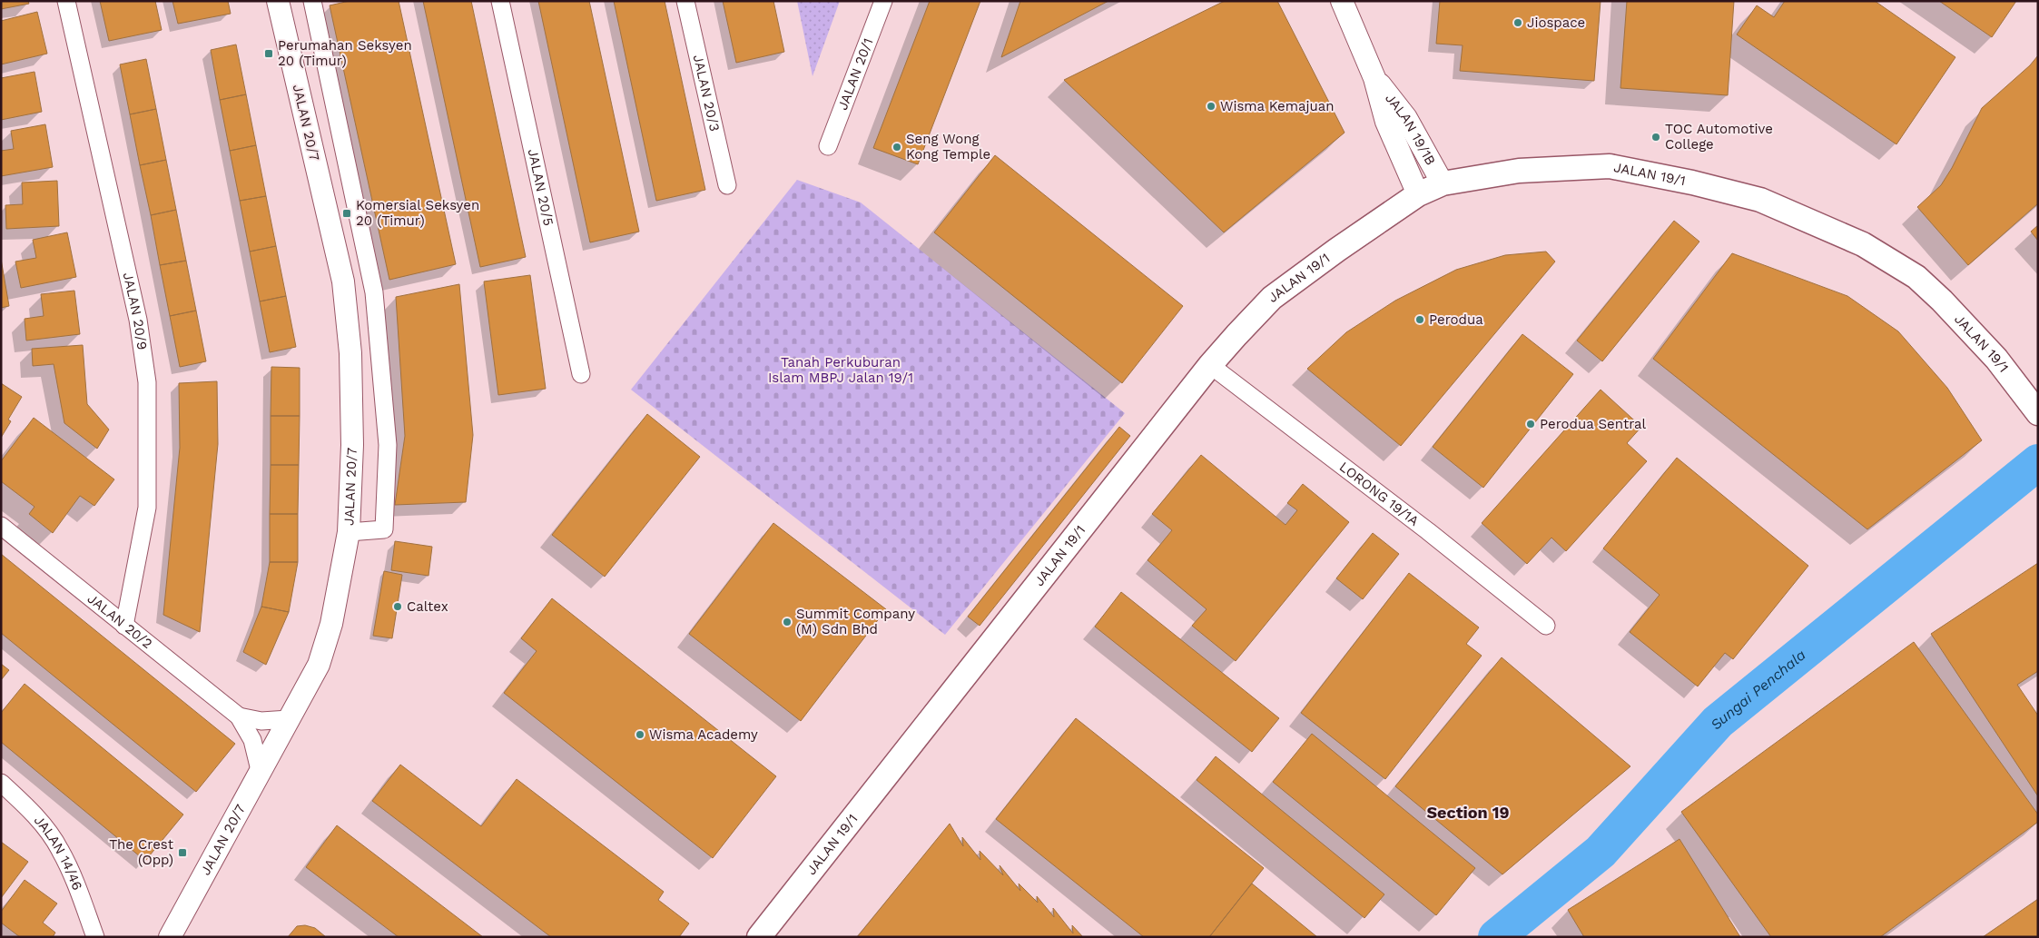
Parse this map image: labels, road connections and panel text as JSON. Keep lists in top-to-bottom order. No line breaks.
{"streets":{"main road":["JALAN 19/1"],"street":["JALAN 20/1","JALAN 20/3","JALAN 20/7","JALAN 19/1B","JALAN 20/5","JALAN 20/9","LORONG 19/1A","JALAN 20/2","JALAN 14/46"]},"crossings":[["JALAN 20/7","JALAN 20/2"],["JALAN 19/1B","JALAN 19/1"],["JALAN 19/1","LORONG 19/1A"],["JALAN 20/9","JALAN 20/2"]],"districts":["Section 19"],"water":["Sungai Penchala"],"parks":["Tanah Perkuburan Islam MBPJ Jalan 19/1"],"places":{"other":["Jiospace","Wisma Kemajuan","TOC Automotive College","Seng Wong Kong Temple","Perodua","Perodua Sentral","Caltex","Summit Company (M) Sdn Bhd","Wisma Academy"],"transit":["Perumahan Seksyen 20 (Timur)","Komersial Seksyen 20 (Timur)","The Crest (Opp)"]}}
